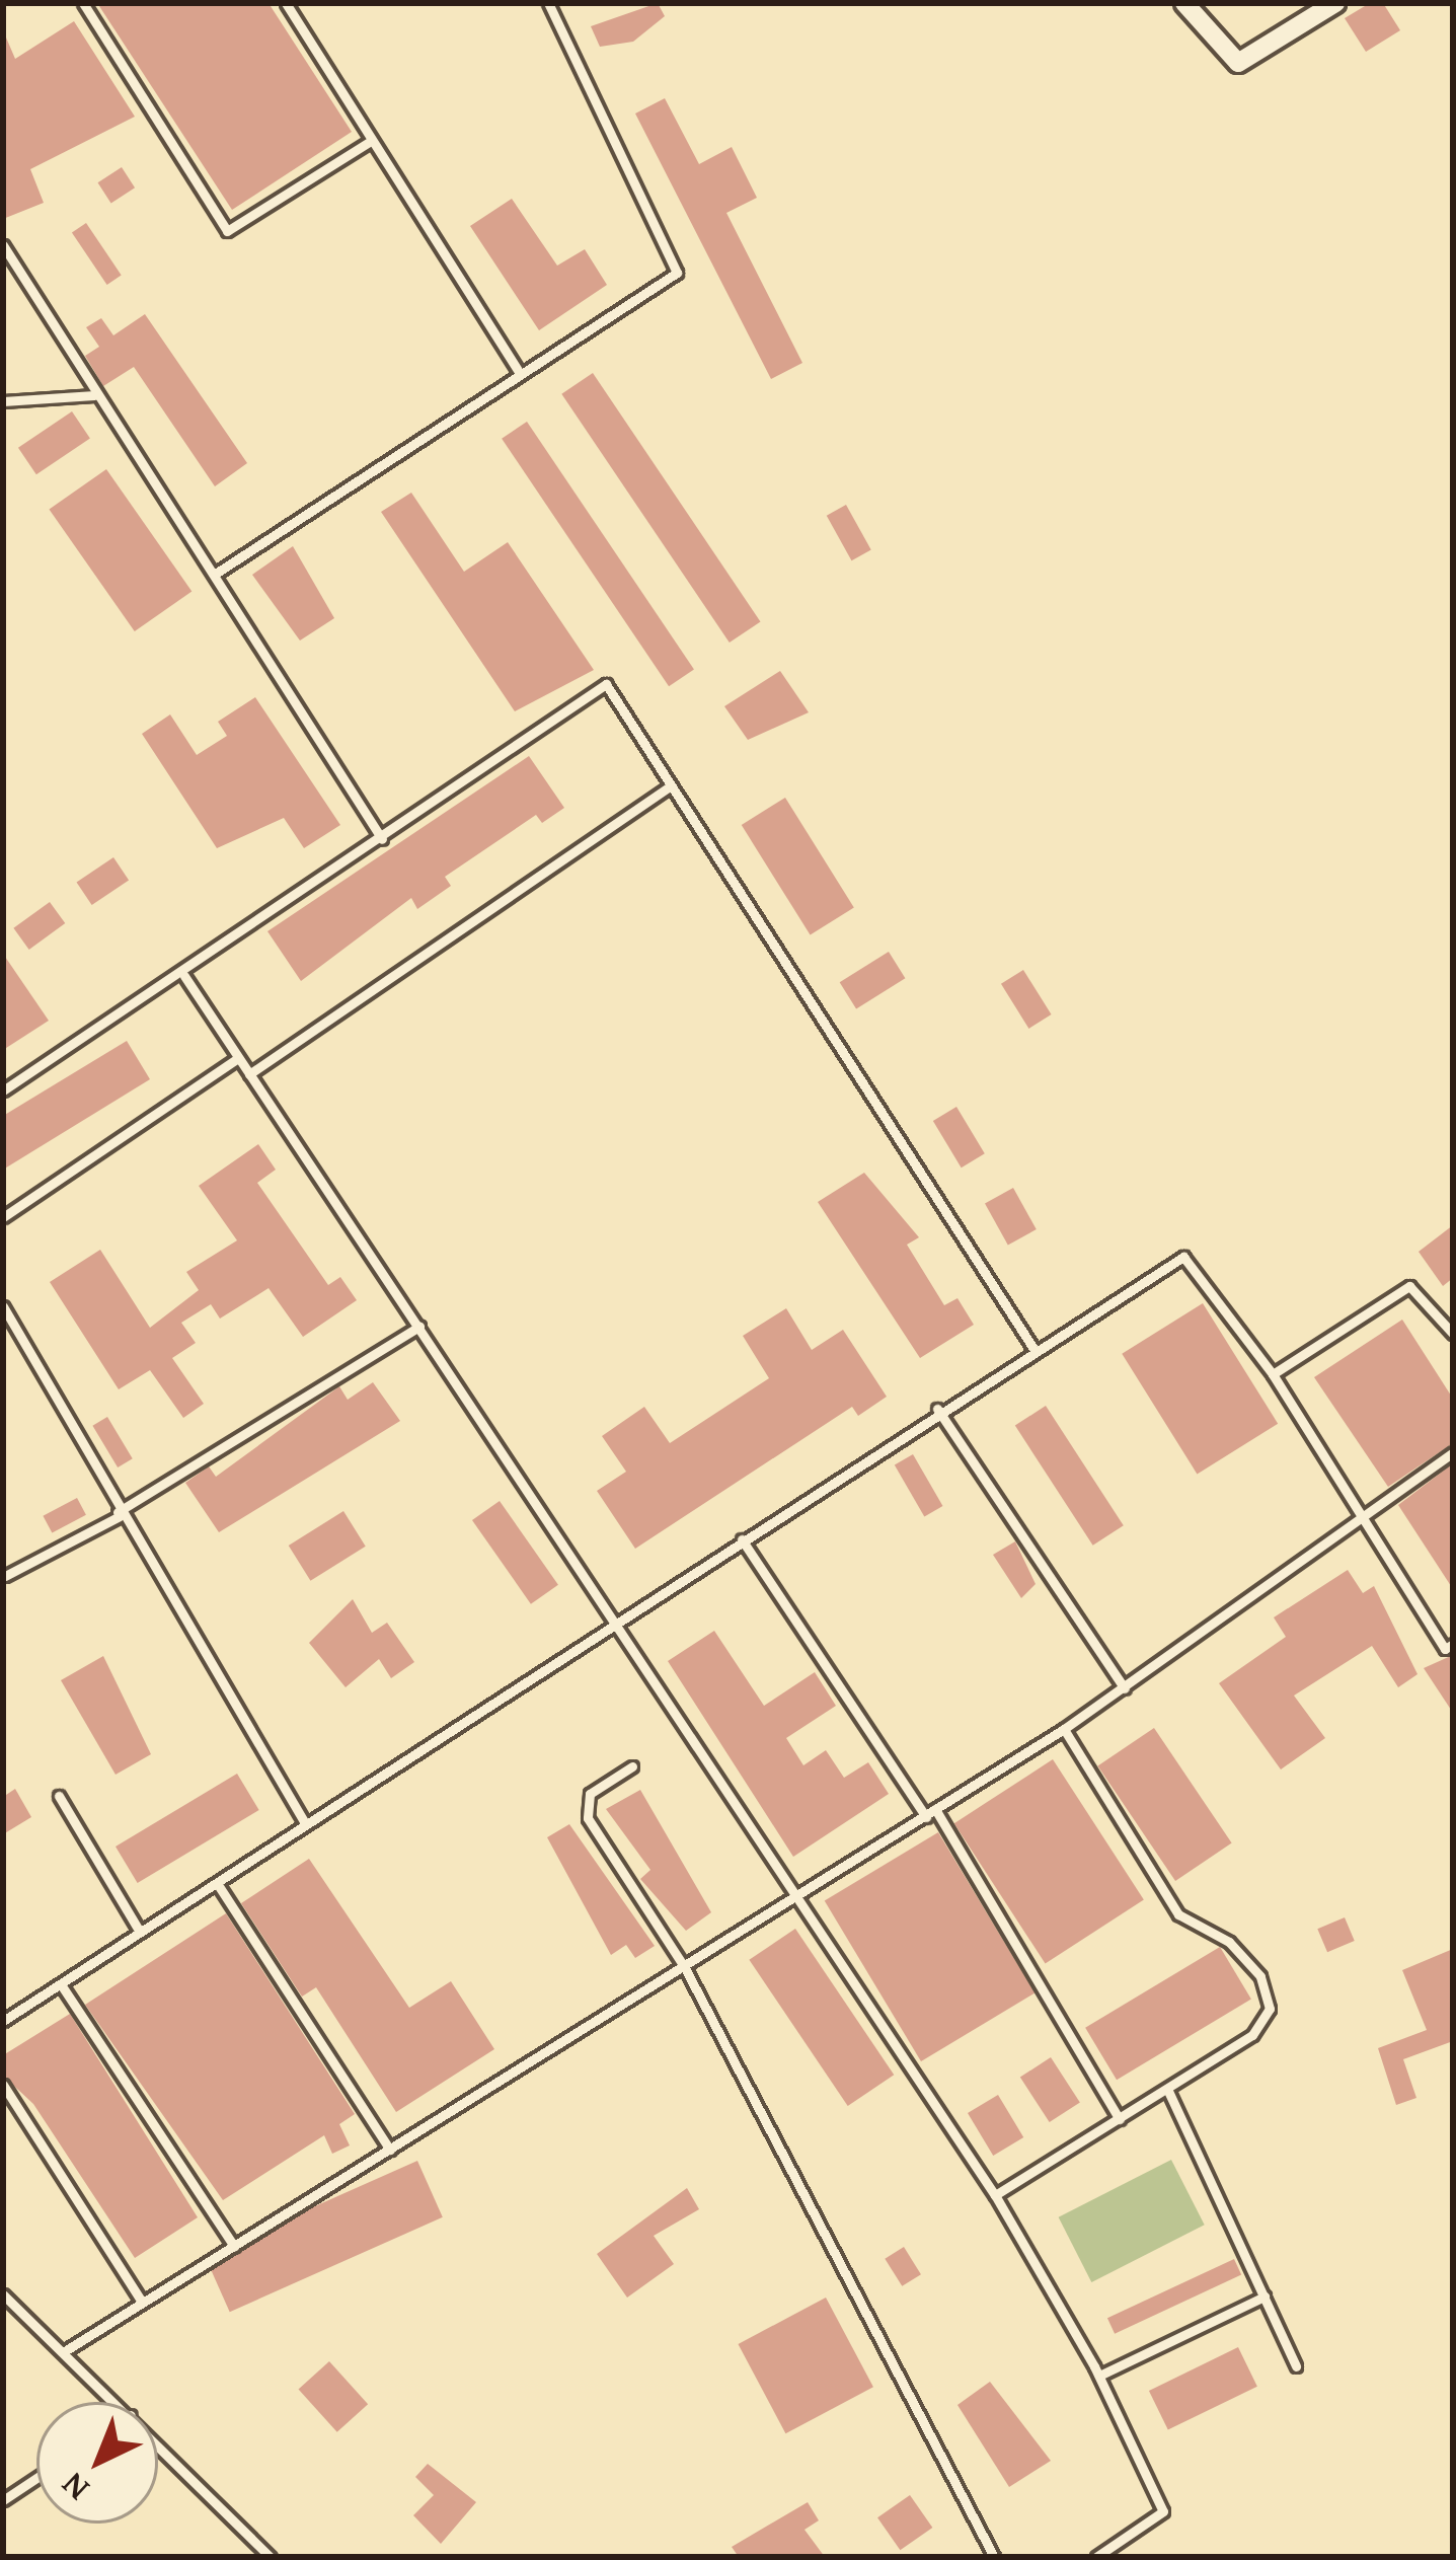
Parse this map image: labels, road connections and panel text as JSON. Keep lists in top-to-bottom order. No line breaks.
{"north":"bottom left"}
